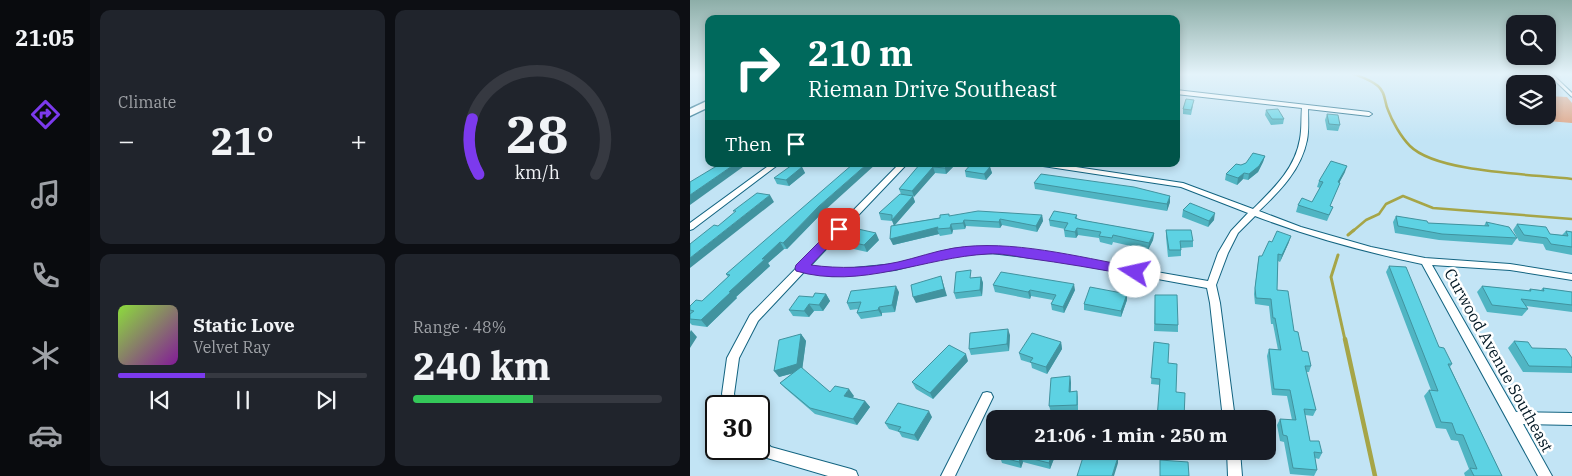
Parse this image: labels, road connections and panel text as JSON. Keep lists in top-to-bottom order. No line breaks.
{"streets":{"street":["Curwood Avenue Southeast"]},"page":{"tabs":"21:05","tile":["Climate",["Range · 48%","240 km"]],"turn":["210 m","Rieman Drive Southeast"],"heat":["−","21°","+"],"then":"Then","song":["Static Love","Velvet Ray"],"limit":"30","trip":"21:06 · 1 min · 250 m","gauge":["28","km/h"]}}
